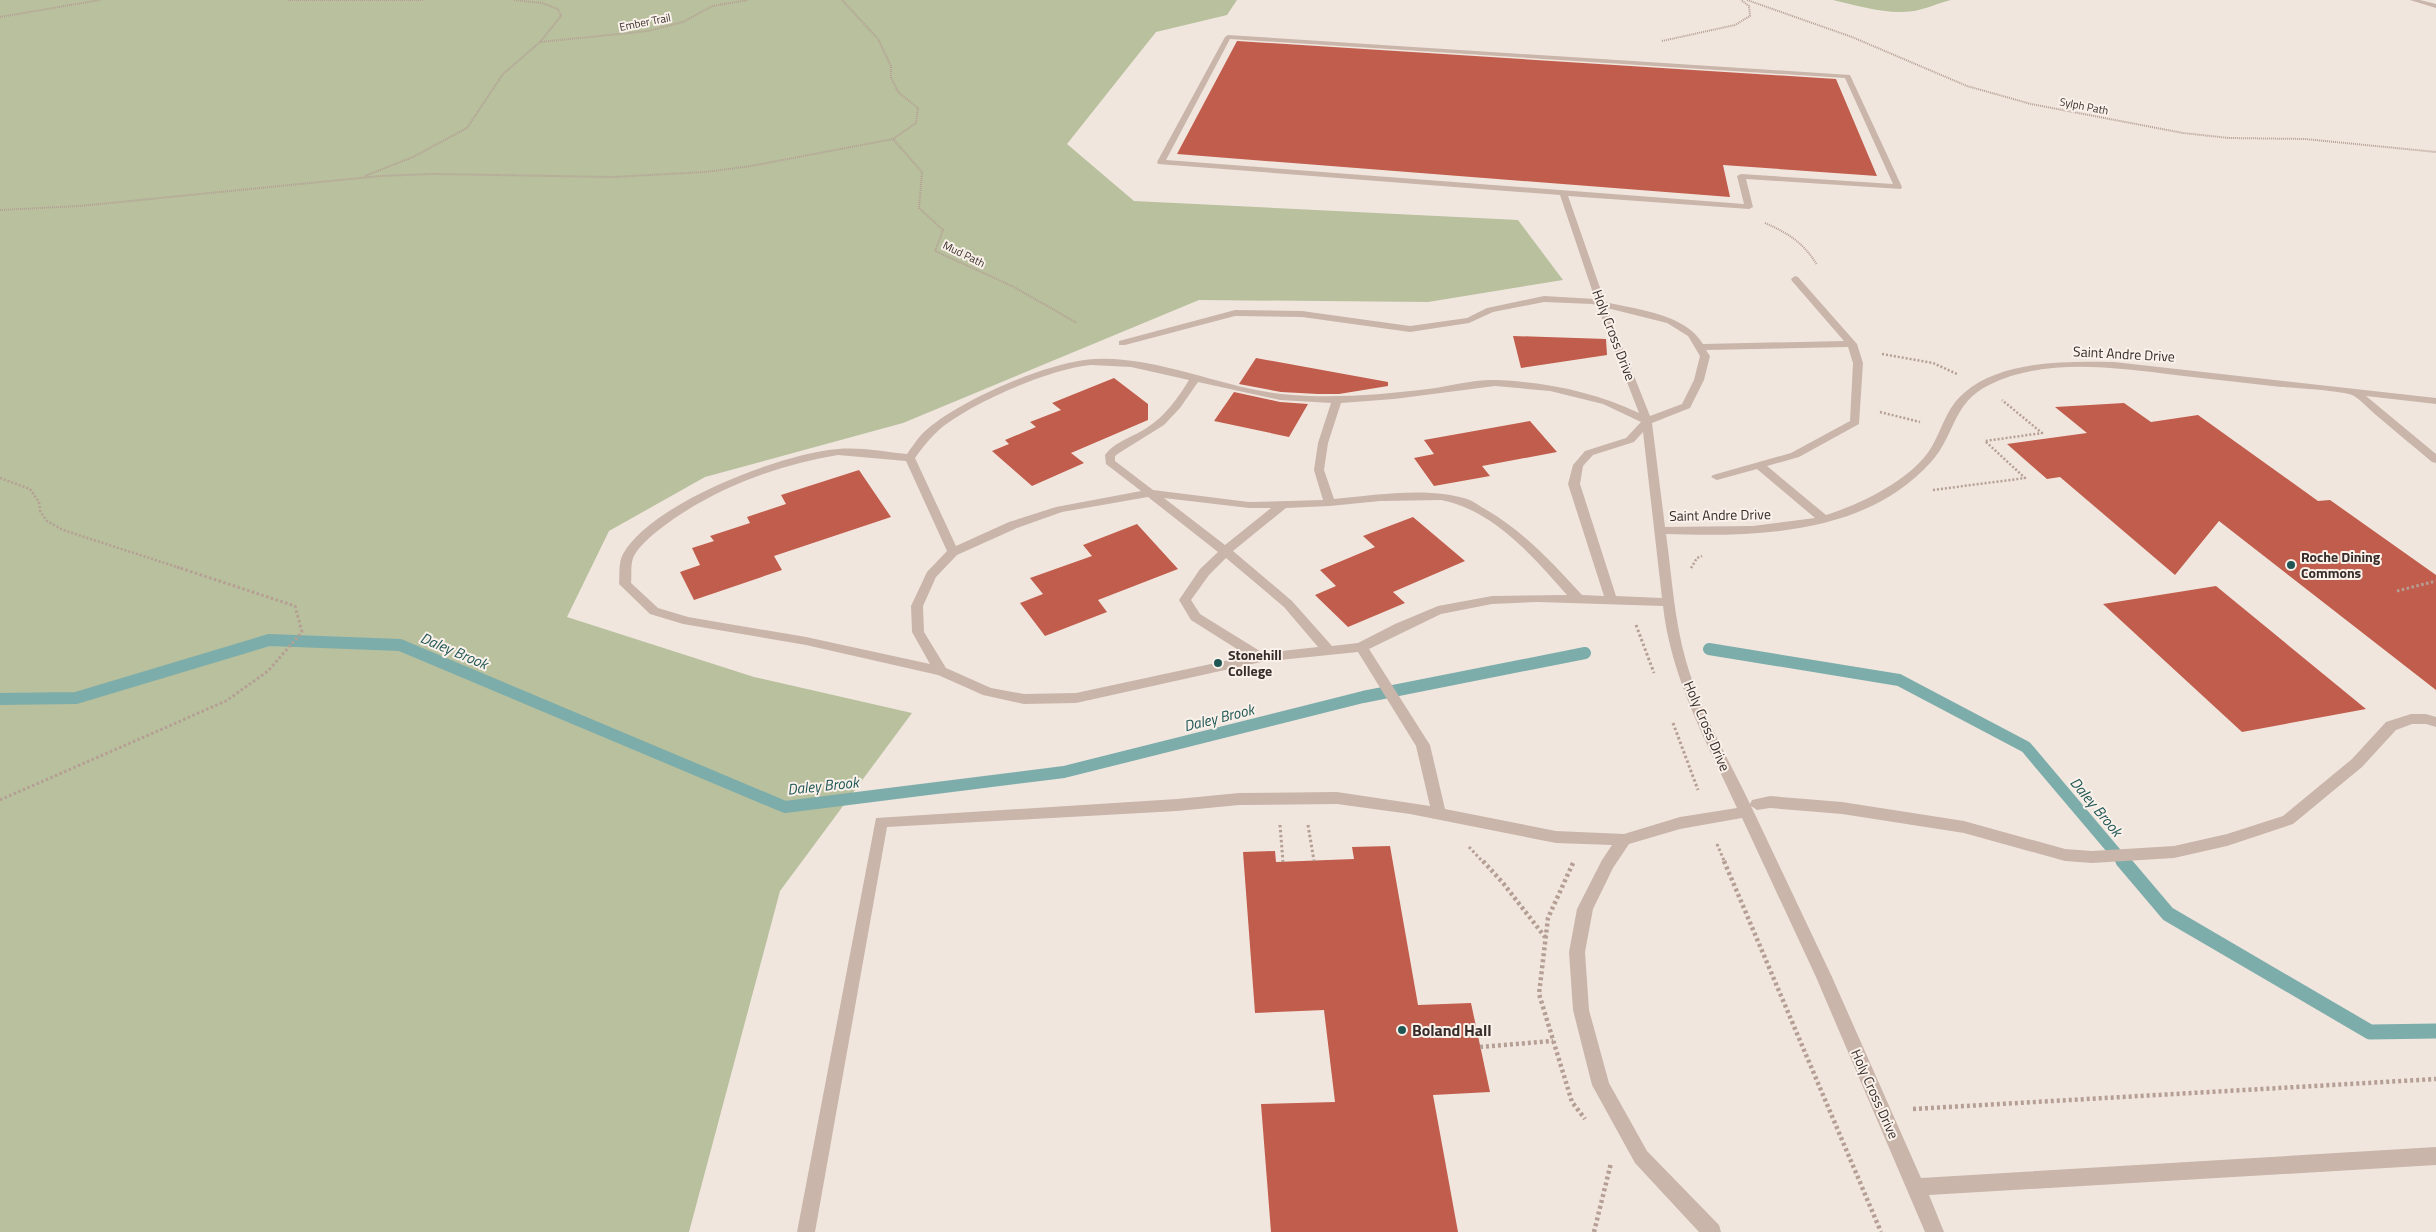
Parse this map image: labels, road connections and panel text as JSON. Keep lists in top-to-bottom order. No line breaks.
{"streets":{"street":["Holy Cross Drive","Saint Andre Drive"],"path":["Ember Trail","Sylph Path","Mud Path"]},"crossings":[["Holy Cross Drive","Saint Andre Drive"]],"water":["Daley Brook"],"places":["Roche Dining Commons","Stonehill College","Boland Hall"]}
